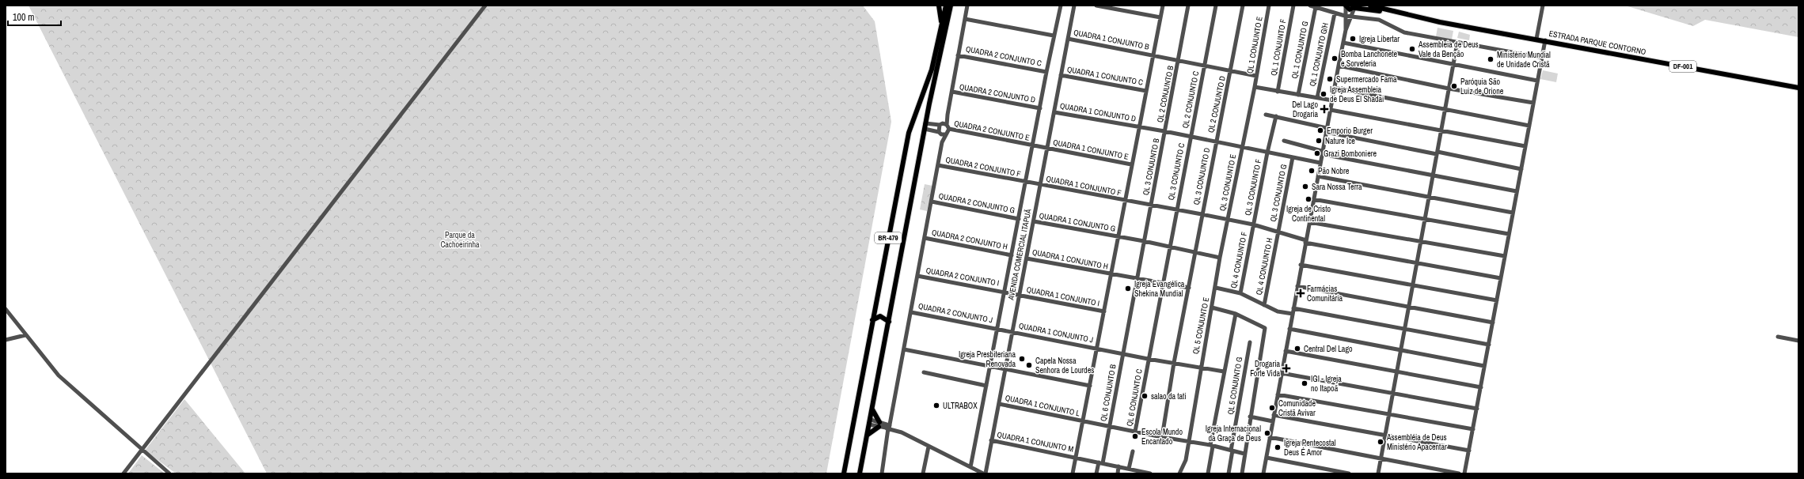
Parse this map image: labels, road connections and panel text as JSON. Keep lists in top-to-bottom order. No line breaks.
{"streets":{"main road":["ESTRADA PARQUE CONTORNO","DF-001","BR-479"],"street":["QUADRA 1 CONJUNTO B","QL 1 CONJUNTO E","QL 1 CONJUNTO F","QL 1 CONJUNTO G","QL 1 CONJUNTO G/H","QUADRA 2 CONJUNTO C","QUADRA 1 CONJUNTO C","QUADRA 2 CONJUNTO D","QL 2 CONJUNTO B","QL 2 CONJUNTO C","QL 2 CONJUNTO D","QUADRA 1 CONJUNTO D","QUADRA 2 CONJUNTO E","QUADRA 1 CONJUNTO E","QUADRA 2 CONJUNTO F","QL 3 CONJUNTO B","QL 3 CONJUNTO C","QL 3 CONJUNTO D","QL 3 CONJUNTO E","QUADRA 1 CONJUNTO F","QL 3 CONJUNTO F","QL 3 CONJUNTO G","QUADRA 2 CONJUNTO G","QUADRA 1 CONJUNTO G","QUADRA 2 CONJUNTO H","AVENIDA COMERCIAL ITAPUÃ","QUADRA 1 CONJUNTO H","QL 4 CONJUNTO F","QL 4 CONJUNTO H","QUADRA 2 CONJUNTO I","QUADRA 1 CONJUNTO I","QUADRA 2 CONJUNTO J","QL 5 CONJUNTO E","QUADRA 1 CONJUNTO J","QL 5 CONJUNTO G","QL 6 CONJUNTO B","QL 6 CONJUNTO C","QUADRA 1 CONJUNTO L","QUADRA 1 CONJUNTO M"]},"crossings":[["QUADRA 1 CONJUNTO B","QL 1 CONJUNTO E"],["QUADRA 1 CONJUNTO B","QL 2 CONJUNTO B"],["QUADRA 1 CONJUNTO B","QL 2 CONJUNTO C"],["QUADRA 1 CONJUNTO B","QL 2 CONJUNTO D"],["QUADRA 1 CONJUNTO B","AVENIDA COMERCIAL ITAPUÃ"],["ESTRADA PARQUE CONTORNO","DF-001"],["QL 1 CONJUNTO E","QUADRA 1 CONJUNTO D"],["QL 1 CONJUNTO E","QL 3 CONJUNTO E"],["QUADRA 2 CONJUNTO C","AVENIDA COMERCIAL ITAPUÃ"],["QUADRA 1 CONJUNTO C","AVENIDA COMERCIAL ITAPUÃ"],["QUADRA 2 CONJUNTO D","AVENIDA COMERCIAL ITAPUÃ"],["QL 2 CONJUNTO B","QUADRA 1 CONJUNTO D"],["QL 2 CONJUNTO B","QL 3 CONJUNTO B"],["QL 2 CONJUNTO C","QUADRA 1 CONJUNTO D"],["QL 2 CONJUNTO C","QL 3 CONJUNTO C"],["QL 2 CONJUNTO D","QUADRA 1 CONJUNTO D"],["QL 2 CONJUNTO D","QL 3 CONJUNTO D"],["QUADRA 1 CONJUNTO D","QL 3 CONJUNTO B"],["QUADRA 1 CONJUNTO D","QL 3 CONJUNTO C"],["QUADRA 1 CONJUNTO D","QL 3 CONJUNTO D"],["QUADRA 1 CONJUNTO D","QL 3 CONJUNTO E"],["QUADRA 1 CONJUNTO D","QL 3 CONJUNTO F"],["QUADRA 1 CONJUNTO D","QL 3 CONJUNTO G"],["QUADRA 1 CONJUNTO D","AVENIDA COMERCIAL ITAPUÃ"],["QUADRA 2 CONJUNTO E","QUADRA 1 CONJUNTO E"],["QUADRA 2 CONJUNTO E","BR-479"],["QUADRA 2 CONJUNTO E","AVENIDA COMERCIAL ITAPUÃ"],["QUADRA 1 CONJUNTO E","AVENIDA COMERCIAL ITAPUÃ"],["QUADRA 2 CONJUNTO F","QUADRA 1 CONJUNTO F"],["QUADRA 2 CONJUNTO F","AVENIDA COMERCIAL ITAPUÃ"],["QL 3 CONJUNTO B","QUADRA 1 CONJUNTO F"],["QL 3 CONJUNTO B","QUADRA 1 CONJUNTO G"],["QL 3 CONJUNTO B","QUADRA 1 CONJUNTO H"],["QL 3 CONJUNTO B","QL 6 CONJUNTO B"],["QL 3 CONJUNTO C","QUADRA 1 CONJUNTO F"],["QL 3 CONJUNTO C","QUADRA 1 CONJUNTO G"],["QL 3 CONJUNTO C","QUADRA 1 CONJUNTO H"],["QL 3 CONJUNTO C","QL 6 CONJUNTO C"],["QL 3 CONJUNTO D","QUADRA 1 CONJUNTO F"],["QL 3 CONJUNTO D","QUADRA 1 CONJUNTO G"],["QL 3 CONJUNTO D","QUADRA 1 CONJUNTO H"],["QL 3 CONJUNTO D","QUADRA 1 CONJUNTO J"],["QL 3 CONJUNTO E","QUADRA 1 CONJUNTO F"],["QL 3 CONJUNTO E","QUADRA 1 CONJUNTO G"],["QL 3 CONJUNTO E","QL 5 CONJUNTO E"],["QUADRA 1 CONJUNTO F","QL 3 CONJUNTO F"],["QUADRA 1 CONJUNTO F","QL 3 CONJUNTO G"],["QUADRA 1 CONJUNTO F","AVENIDA COMERCIAL ITAPUÃ"],["QUADRA 1 CONJUNTO F","QL 4 CONJUNTO F"],["QUADRA 1 CONJUNTO F","QL 4 CONJUNTO H"],["QL 3 CONJUNTO F","QL 4 CONJUNTO F"],["QL 3 CONJUNTO G","QL 4 CONJUNTO H"],["QUADRA 2 CONJUNTO G","AVENIDA COMERCIAL ITAPUÃ"],["QUADRA 1 CONJUNTO G","AVENIDA COMERCIAL ITAPUÃ"],["QUADRA 1 CONJUNTO G","QL 5 CONJUNTO E"],["QUADRA 2 CONJUNTO H","AVENIDA COMERCIAL ITAPUÃ"],["AVENIDA COMERCIAL ITAPUÃ","QUADRA 1 CONJUNTO H"],["AVENIDA COMERCIAL ITAPUÃ","QUADRA 2 CONJUNTO I"],["AVENIDA COMERCIAL ITAPUÃ","QUADRA 1 CONJUNTO I"],["AVENIDA COMERCIAL ITAPUÃ","QUADRA 2 CONJUNTO J"],["AVENIDA COMERCIAL ITAPUÃ","QUADRA 1 CONJUNTO J"],["AVENIDA COMERCIAL ITAPUÃ","QUADRA 1 CONJUNTO L"],["AVENIDA COMERCIAL ITAPUÃ","QUADRA 1 CONJUNTO M"],["QUADRA 1 CONJUNTO H","QL 6 CONJUNTO B"],["QUADRA 1 CONJUNTO H","QL 6 CONJUNTO C"],["QL 4 CONJUNTO F","QL 5 CONJUNTO E"],["QUADRA 2 CONJUNTO I","QUADRA 1 CONJUNTO I"],["QUADRA 2 CONJUNTO J","QUADRA 1 CONJUNTO J"],["QL 5 CONJUNTO E","QUADRA 1 CONJUNTO J"],["QUADRA 1 CONJUNTO J","QL 6 CONJUNTO B"],["QUADRA 1 CONJUNTO J","QL 6 CONJUNTO C"],["QL 6 CONJUNTO B","QL 6 CONJUNTO C"],["QL 6 CONJUNTO B","QUADRA 1 CONJUNTO L"]],"parks":["Parque da Cachoeirinha"],"places":{"other":["Igreja Libertar","Assembleia de Deus Vale da Benção","Bomba Lanchonete e Sorveteria","Ministério Mundial de Unidade Cristã","Supermercado Fama","Paróquia São Luiz de Orione","Igreja Assembleia de Deus El Shadai","Emporio Burger","Nature Ice","Grazi Bomboniere","Pão Nobre","Sara Nossa Terra","Igreja de Cristo Continental","Igreja Evangélica Shekina Mundial","Central Del Lago","Igreja Presbiteriana Renovada","Capela Nossa Senhora de Lourdes","IGI - Igreja no Itapoã","salao da tati","ULTRABOX","Comunidade Cristã Avivar","Igreja Internacional da Graça de Deus","Escola Mundo Encantado","Assembléia de Deus Ministério Apacentar","Igreja Pentecostal Deus É Amor"],"health":["Del Lago Drogaria","Farmácias Comunitária","Drogaria Forte Vida"]},"scale_bar":"100 m"}
